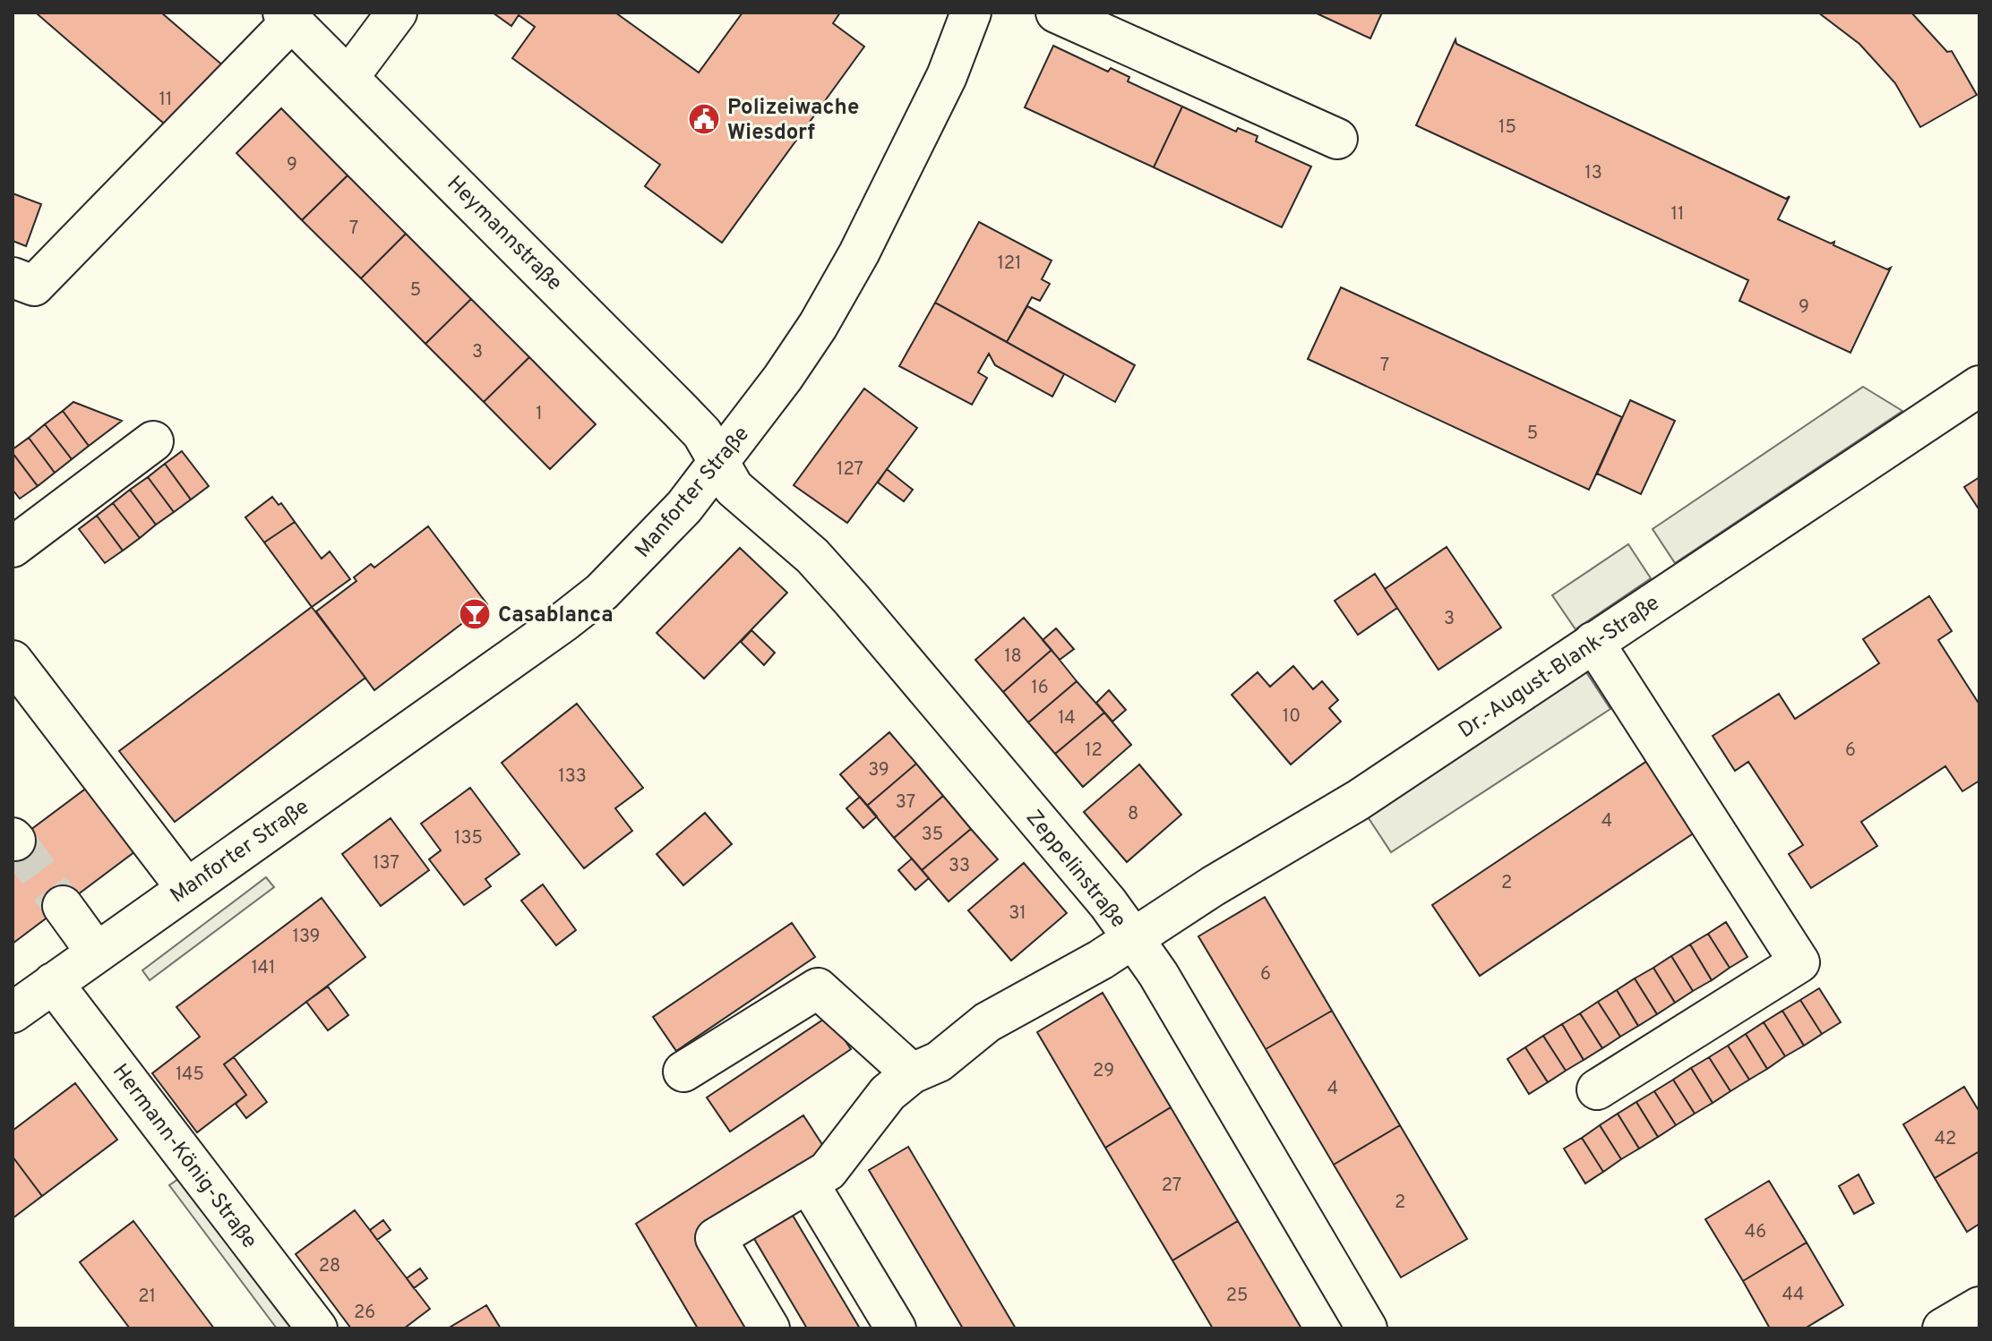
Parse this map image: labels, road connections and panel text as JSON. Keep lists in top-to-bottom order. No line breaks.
{"streets":{"street":["Heymannstraße","Manforter Straße","Dr.-August-Blank-Straße","Zeppelinstraße","Hermann-König-Straße"]},"crossings":[["Heymannstraße","Manforter Straße"],["Heymannstraße","Zeppelinstraße"],["Manforter Straße","Zeppelinstraße"],["Manforter Straße","Hermann-König-Straße"],["Dr.-August-Blank-Straße","Zeppelinstraße"]],"places":{"public building":["Polizeiwache Wiesdorf"],"bar":["Casablanca"]},"house_numbers":["11","15","9","13","11","7","121","5","9","3","7","1","5","127","3","18","16","10","14","12","6","39","133","37","8","4","35","135","137","33","2","31","139","141","6","29","145","4","42","27","2","46","28","44","25","21","26"]}
